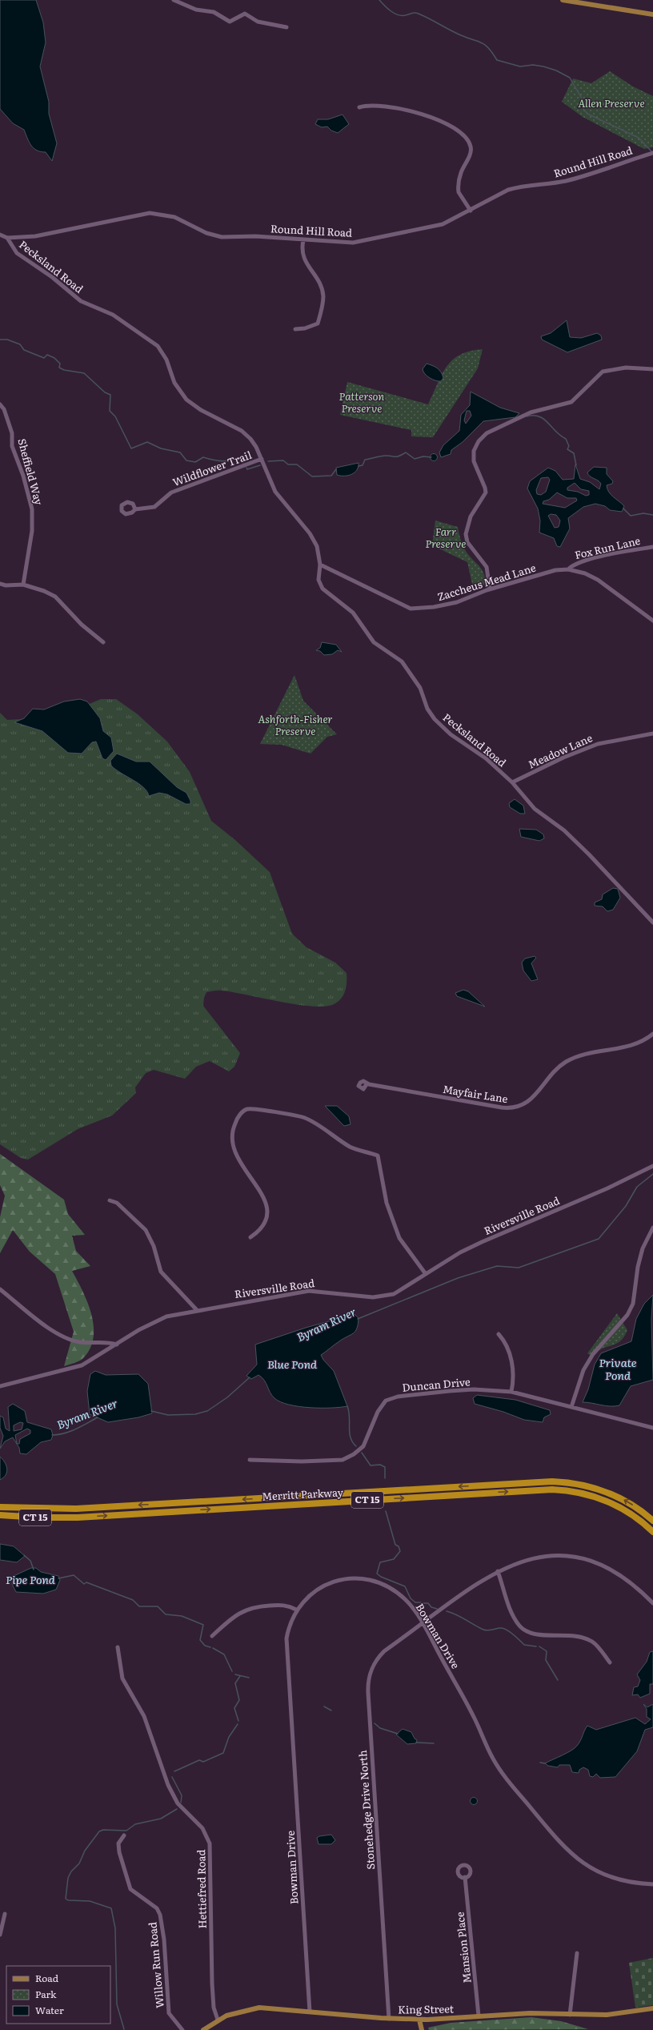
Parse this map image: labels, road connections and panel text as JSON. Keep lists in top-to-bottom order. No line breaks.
{"streets":{"highway":["Merritt Parkway","CT 15"],"main road":["King Street"],"street":["Round Hill Road","Pecksland Road","Wildflower Trail","Sheffield Way","Fox Run Lane","Zaccheus Mead Lane","Meadow Lane","Mayfair Lane","Riversville Road","Duncan Drive","Bowman Drive","Stonehedge Drive North","Hettiefred Road","Mansion Place","Willow Run Road"]},"crossings":[["Round Hill Road","Pecksland Road"],["Pecksland Road","Wildflower Trail"],["Pecksland Road","Zaccheus Mead Lane"],["Pecksland Road","Meadow Lane"],["Fox Run Lane","Zaccheus Mead Lane"],["Bowman Drive","Stonehedge Drive North"],["Bowman Drive","King Street"],["Stonehedge Drive North","King Street"],["Hettiefred Road","King Street"],["Mansion Place","King Street"]],"water":["Byram River","Private Pond","Blue Pond","Pipe Pond"],"parks":["Allen Preserve","Patterson Preserve","Farr Preserve","Ashforth-Fisher Preserve"],"legend":["Road","Park","Water"]}
